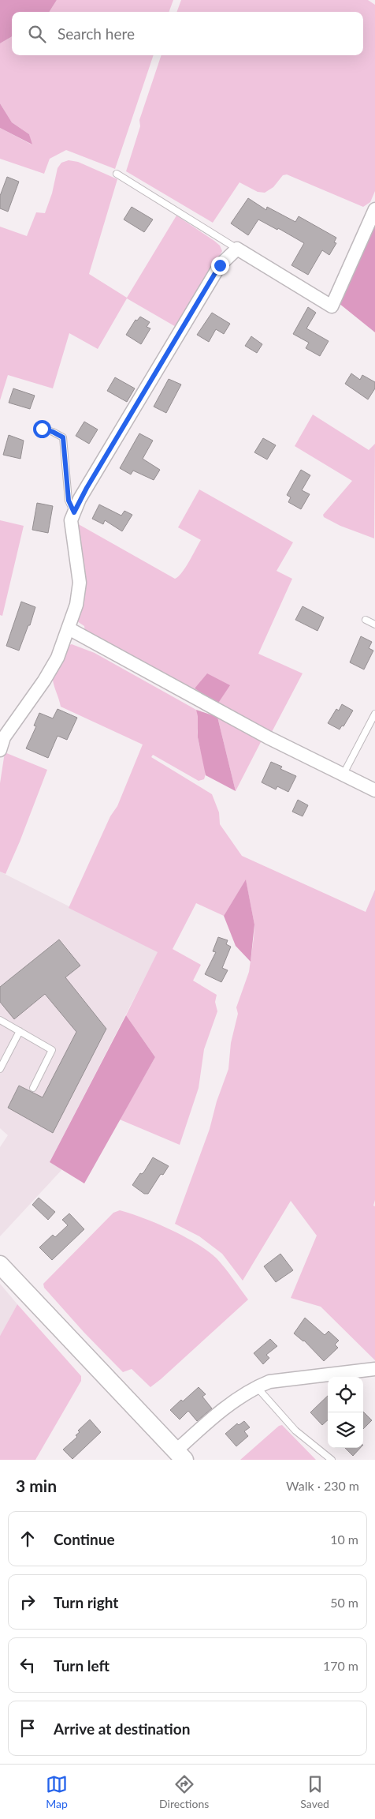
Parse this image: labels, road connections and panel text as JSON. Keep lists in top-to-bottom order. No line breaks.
{"page":{"search":"Search here","heading":["3 min","Walk · 230 m"],"list":[["Continue","10 m"],["Turn right","50 m"],["Turn left","170 m"],"Arrive at destination"],"nav":["Map","Directions","Saved"]}}
